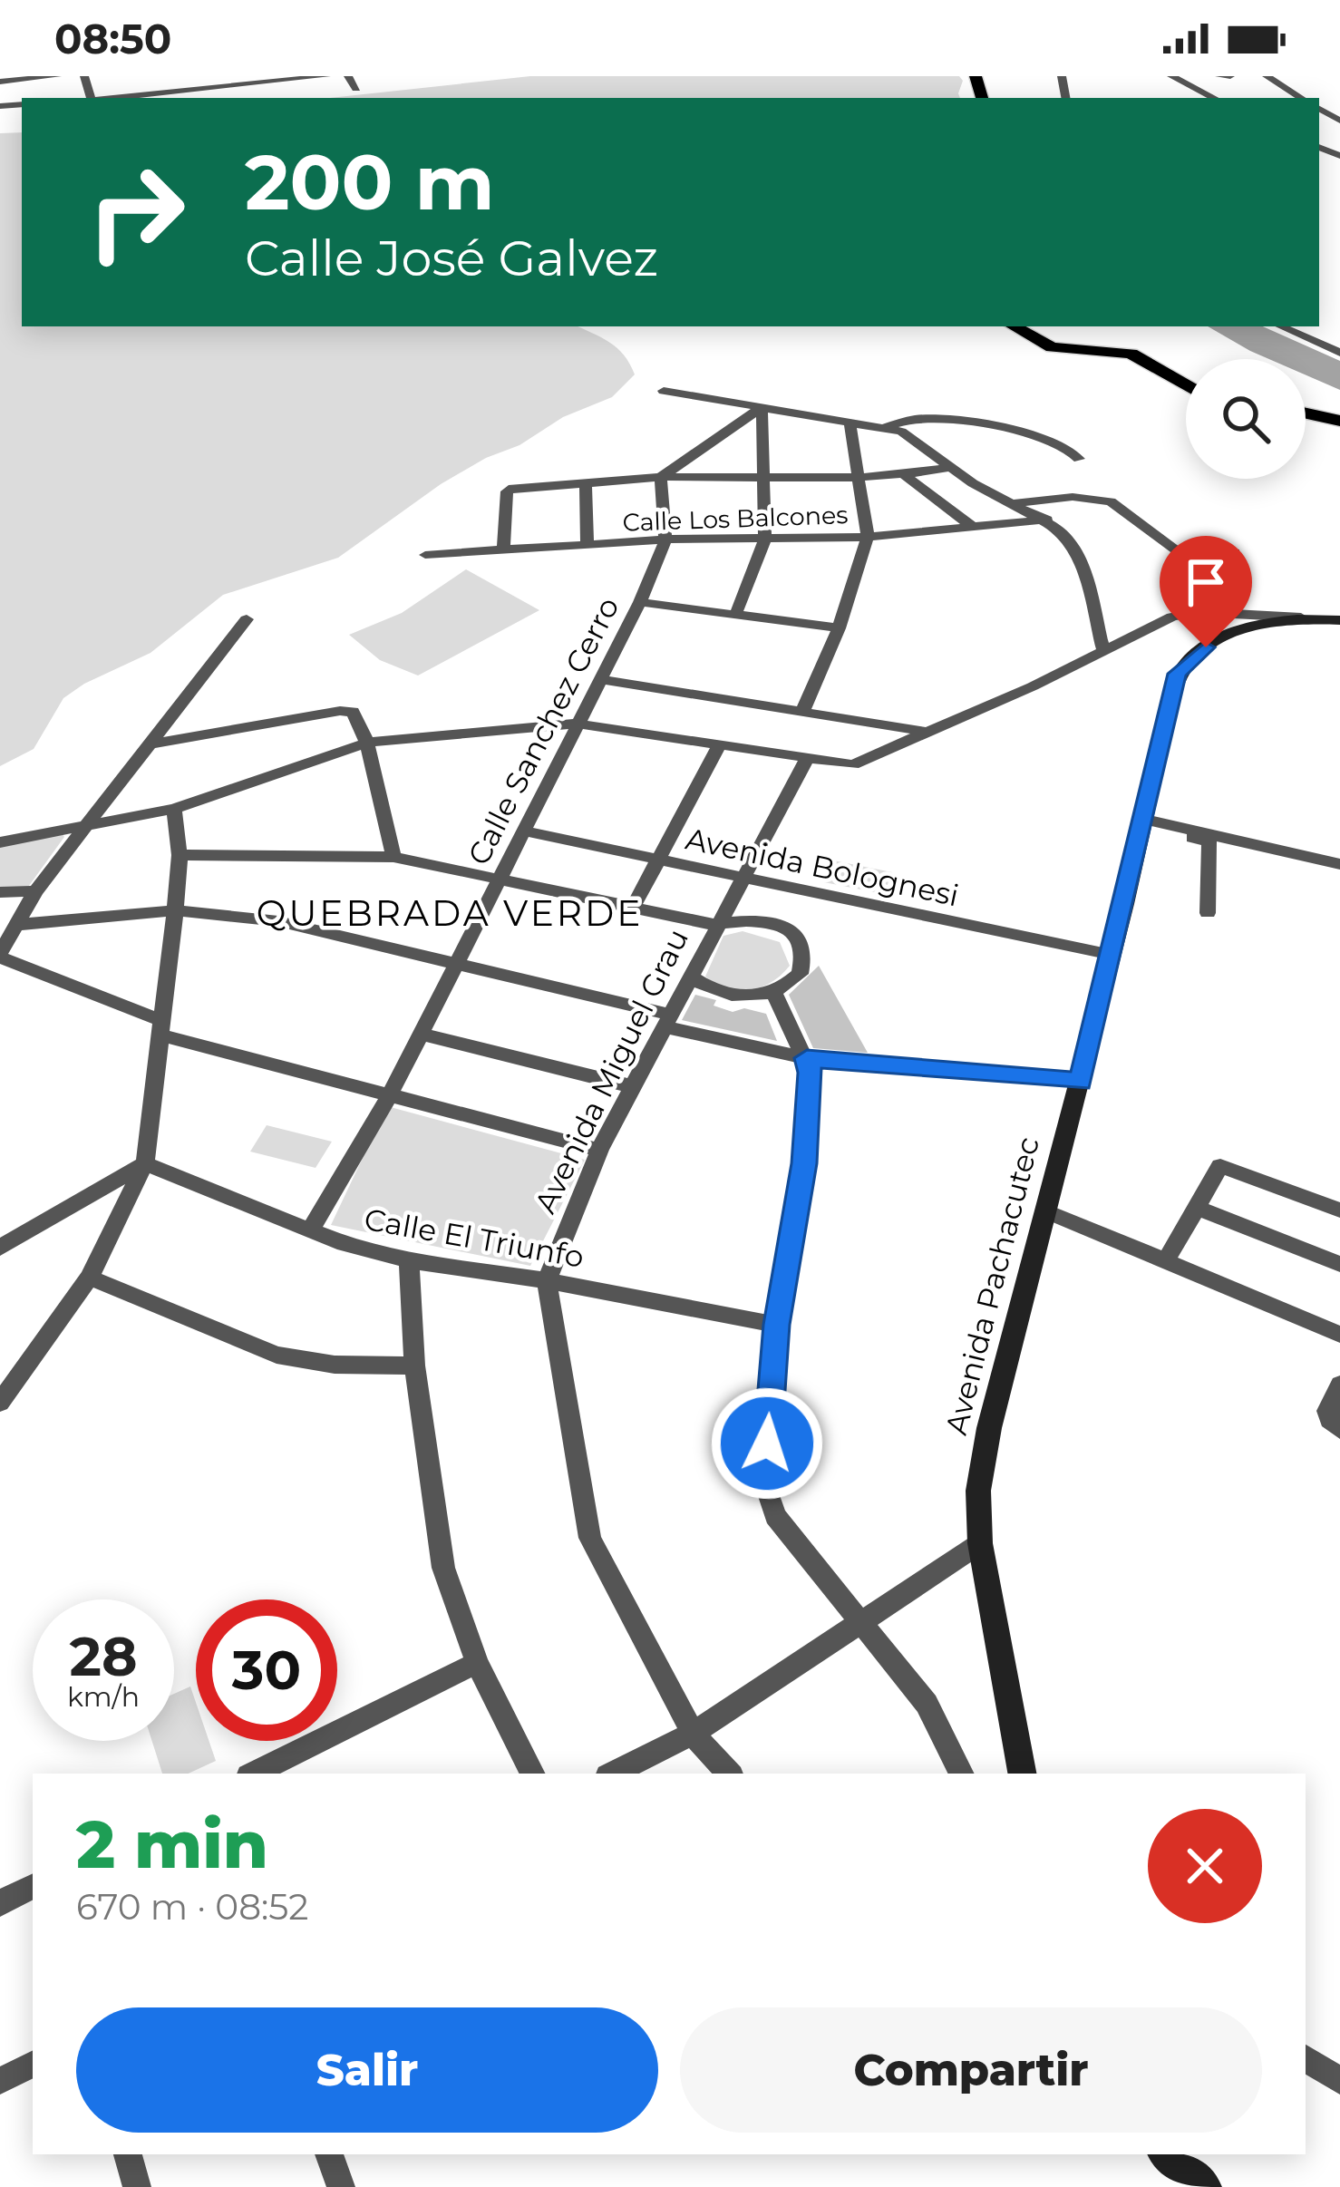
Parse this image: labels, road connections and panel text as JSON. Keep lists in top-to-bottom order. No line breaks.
{"streets":{"main road":["Avenida Pachacutec"],"street":["Calle Los Balcones","Calle Sanchez Cerro","Avenida Bolognesi","Avenida Miguel Grau","Calle El Triunfo"]},"crossings":[["Calle Los Balcones","Calle Sanchez Cerro"],["Calle Sanchez Cerro","Avenida Bolognesi"],["Calle Sanchez Cerro","Calle El Triunfo"],["Avenida Bolognesi","Avenida Miguel Grau"],["Avenida Bolognesi","Avenida Pachacutec"],["Avenida Miguel Grau","Calle El Triunfo"]],"districts":["QUEBRADA VERDE"],"page":{"status":"08:50","turn":["200 m","Calle José Galvez"],"speed":"28 km/h","limit":"30","heading":["2 min","670 m · 08:52"],"buttons":["Salir","Compartir"]}}
